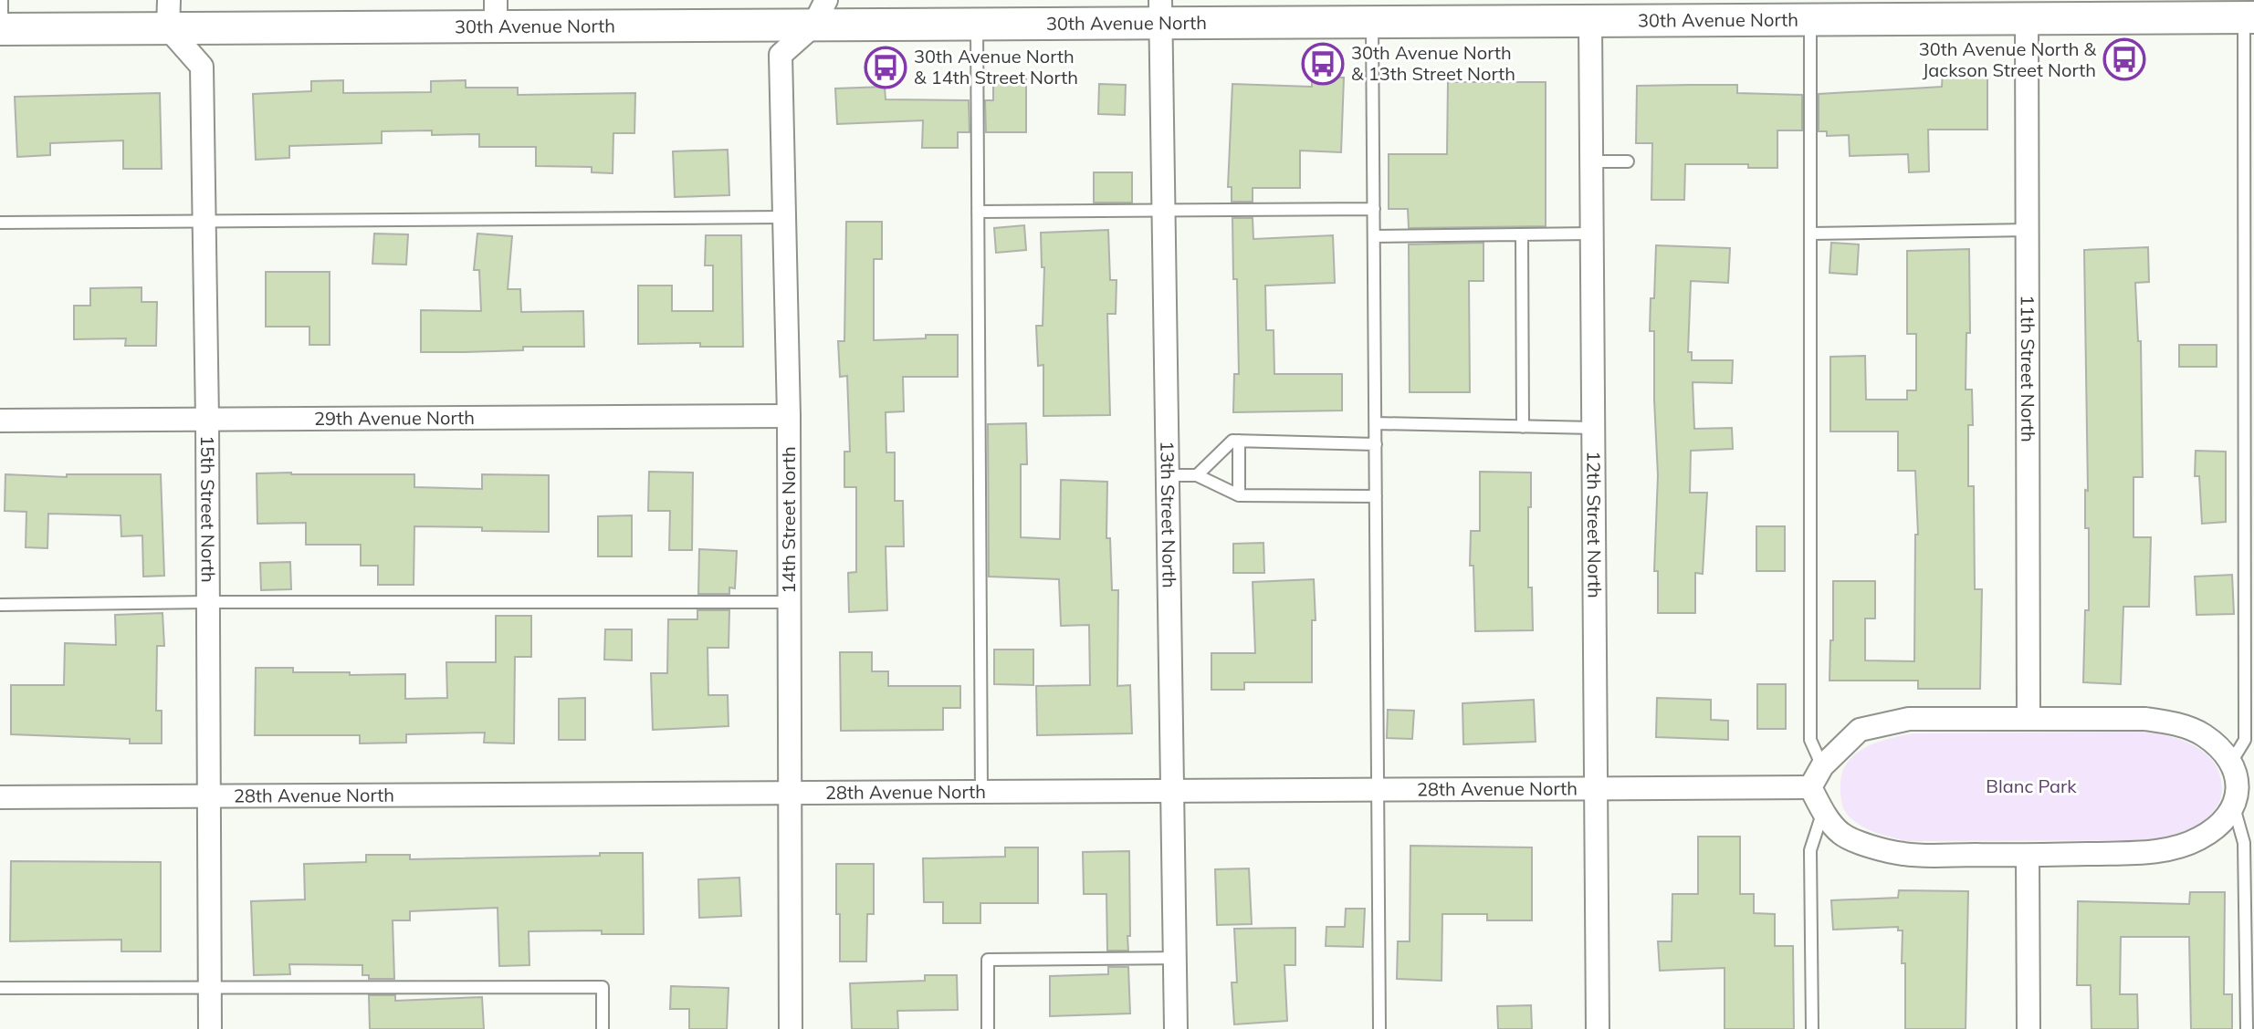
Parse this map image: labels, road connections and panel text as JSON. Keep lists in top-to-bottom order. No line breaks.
{"streets":{"street":["30th Avenue North","11th Street North","29th Avenue North","15th Street North","13th Street North","14th Street North","12th Street North","28th Avenue North"]},"crossings":[["30th Avenue North","11th Street North"],["30th Avenue North","15th Street North"],["30th Avenue North","13th Street North"],["30th Avenue North","14th Street North"],["30th Avenue North","12th Street North"],["29th Avenue North","15th Street North"],["29th Avenue North","14th Street North"],["15th Street North","28th Avenue North"],["13th Street North","28th Avenue North"],["14th Street North","28th Avenue North"],["12th Street North","28th Avenue North"]],"parks":["Blanc Park"],"places":{"bus stop":["30th Avenue North & Jackson Street North","30th Avenue North & 13th Street North","30th Avenue North & 14th Street North"]}}
